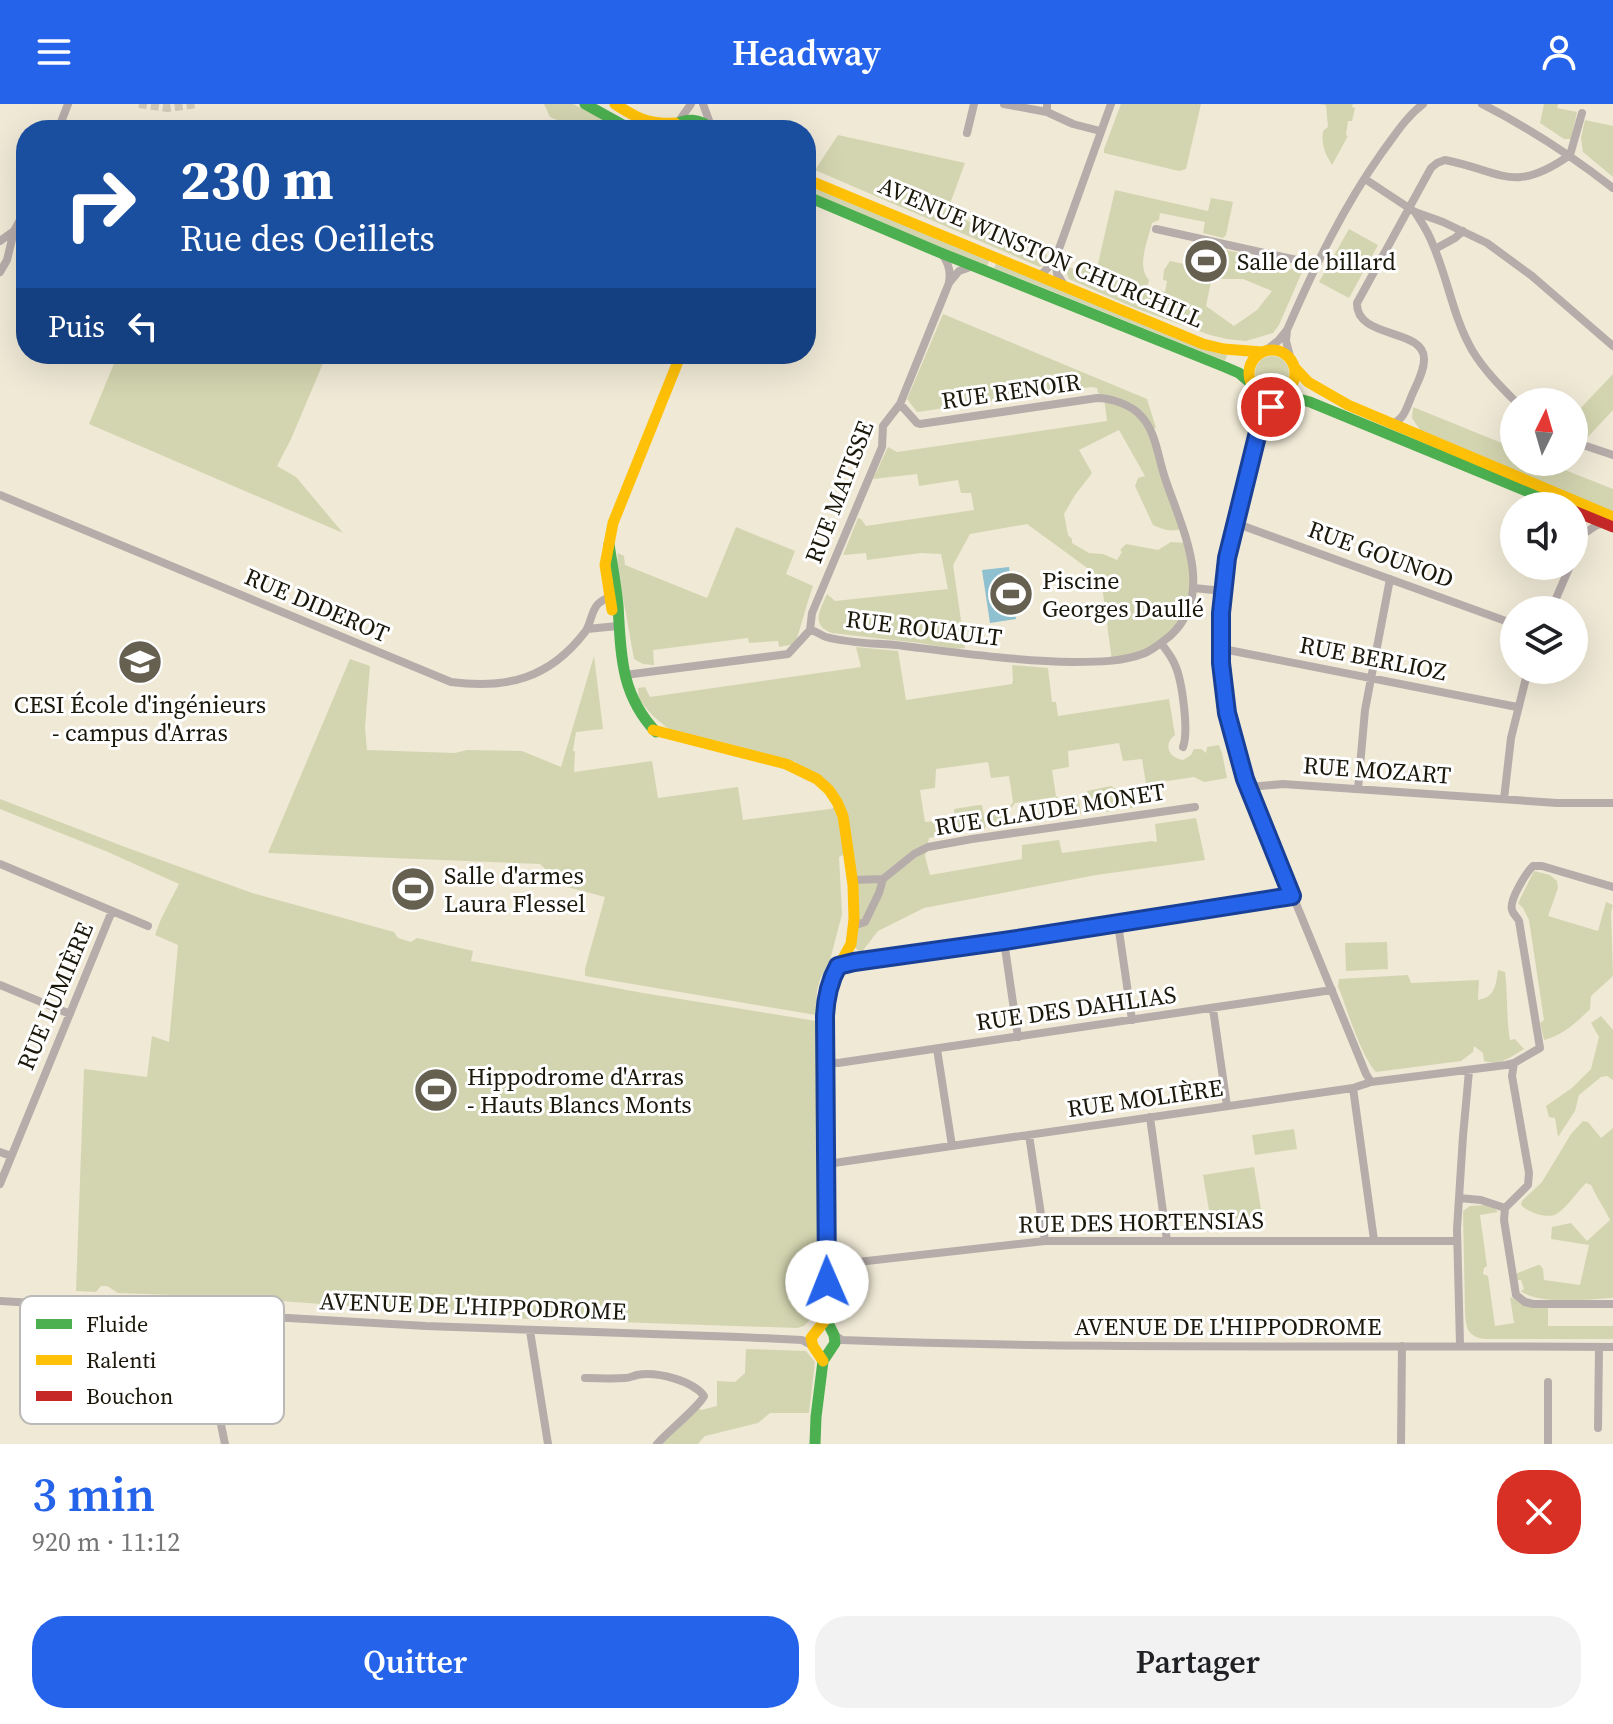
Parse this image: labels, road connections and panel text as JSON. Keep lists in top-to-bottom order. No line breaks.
{"streets":{"main road":["AVENUE WINSTON CHURCHILL"],"street":["RUE RENOIR","RUE MATISSE","RUE GOUNOD","RUE DIDEROT","RUE ROUAULT","RUE BERLIOZ","RUE MOZART","RUE CLAUDE MONET","RUE LUMIÈRE","RUE DES DAHLIAS","RUE MOLIÈRE","RUE DES HORTENSIAS","AVENUE DE L'HIPPODROME"]},"crossings":[["RUE RENOIR","RUE MATISSE"],["RUE RENOIR","RUE ROUAULT"],["RUE MATISSE","RUE ROUAULT"]],"places":{"sports":["Salle de billard","Piscine Georges Daullé","Salle d'armes Laura Flessel","Hippodrome d'Arras - Hauts Blancs Monts"],"school or university":["CESI École d'ingénieurs - campus d'Arras"]},"legend":["Fluide","Ralenti","Bouchon"],"north":"top","page":{"header":"Headway","turn":["230 m","Rue des Oeillets"],"then":"Puis","heading":["3 min","920 m · 11:12"],"buttons":["Quitter","Partager"]}}
